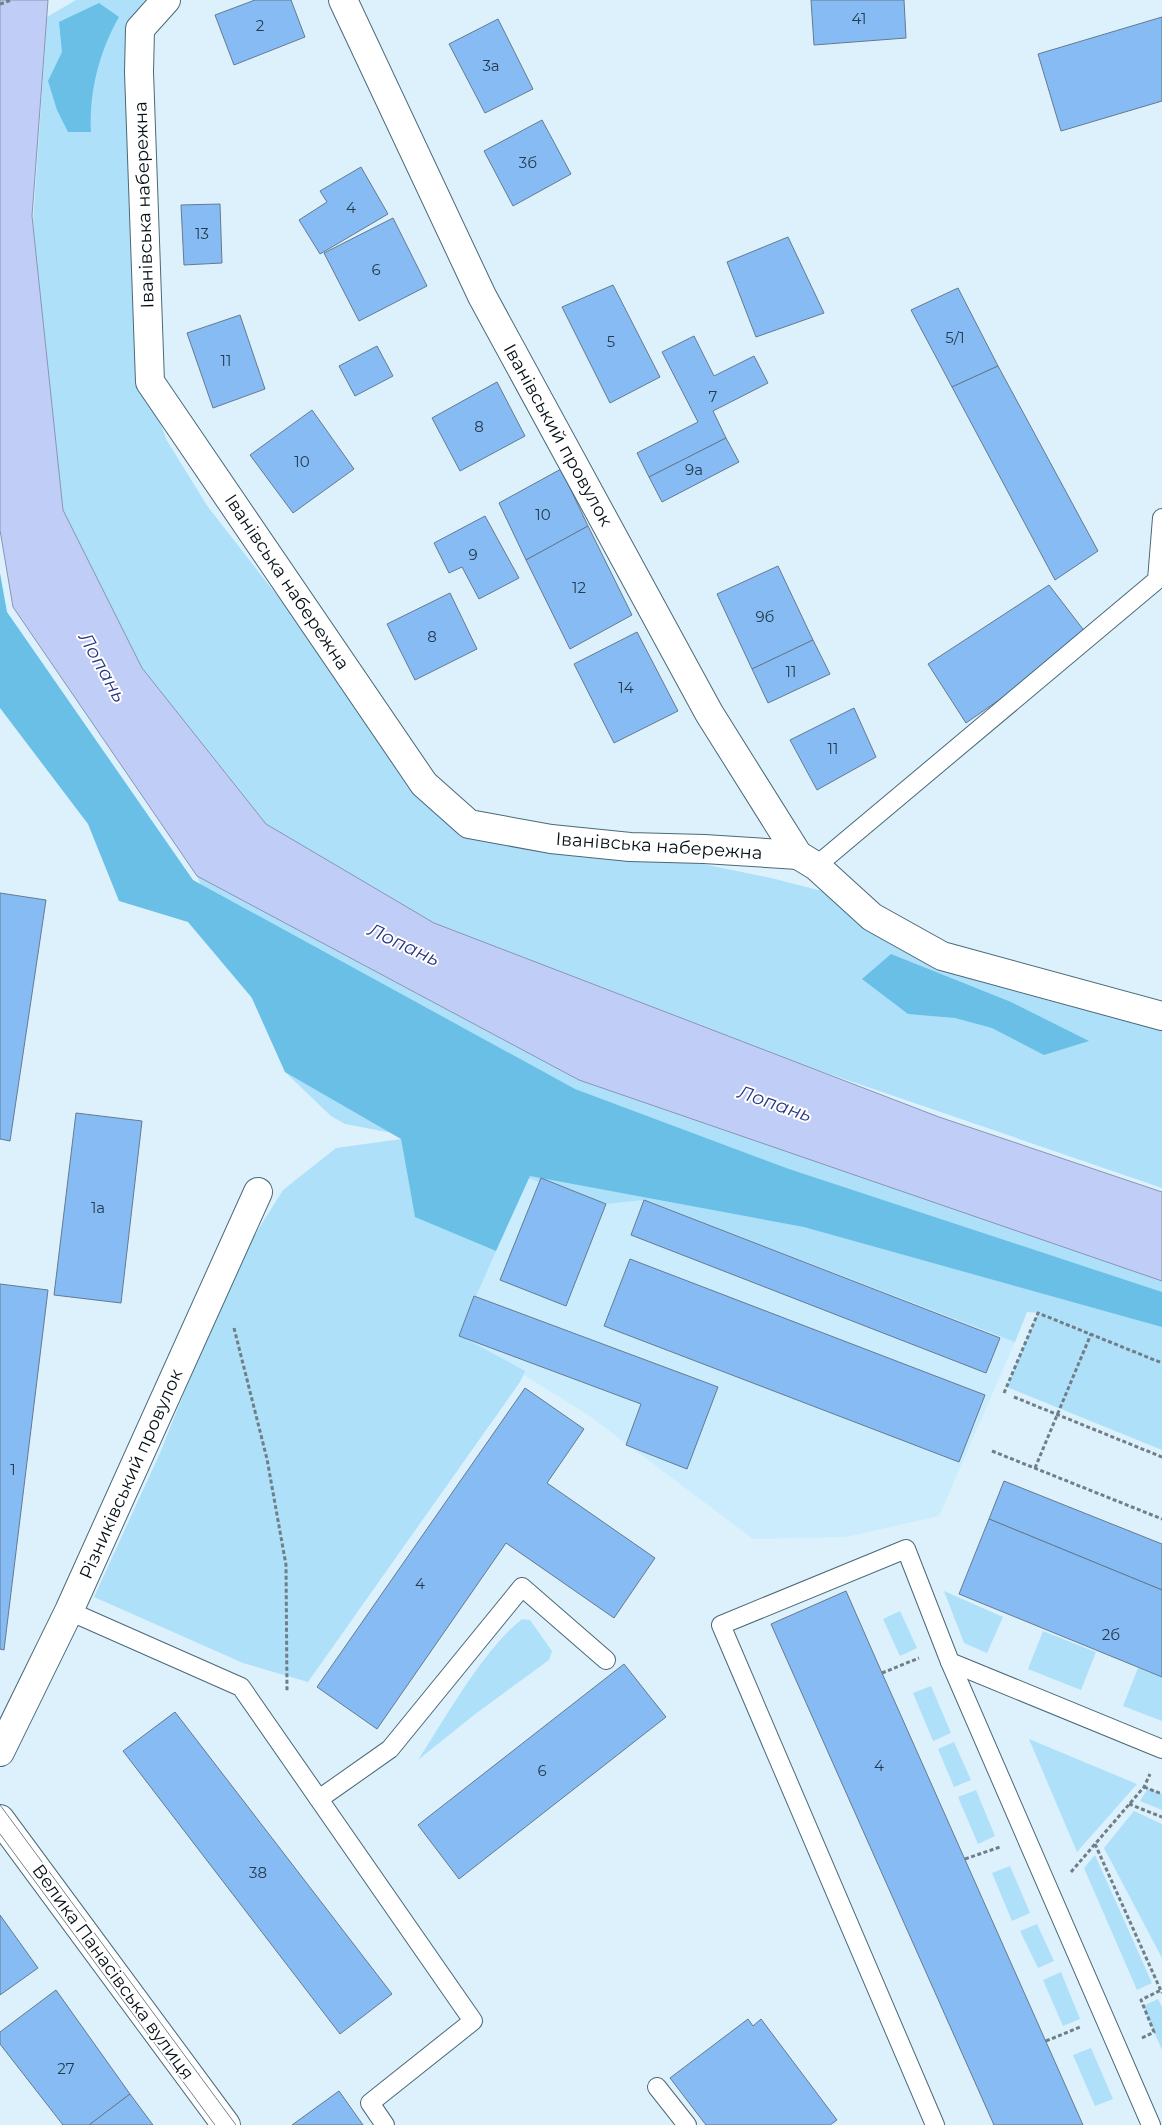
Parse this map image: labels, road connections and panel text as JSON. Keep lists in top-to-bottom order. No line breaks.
{"streets":{"street":["Іванівська набережна","Іванівський провулок","Різниківський провулок","Велика Панасівська вулиця"]},"crossings":[["Іванівська набережна","Іванівський провулок"]],"water":["Лопань"],"house_numbers":["41","2","3а","3б","4","13","6","5/1","5","11","7","8","10","9а","10","9","12","9б","8","11","14","11","1а","1","4","2б","4","6","38","27"]}
